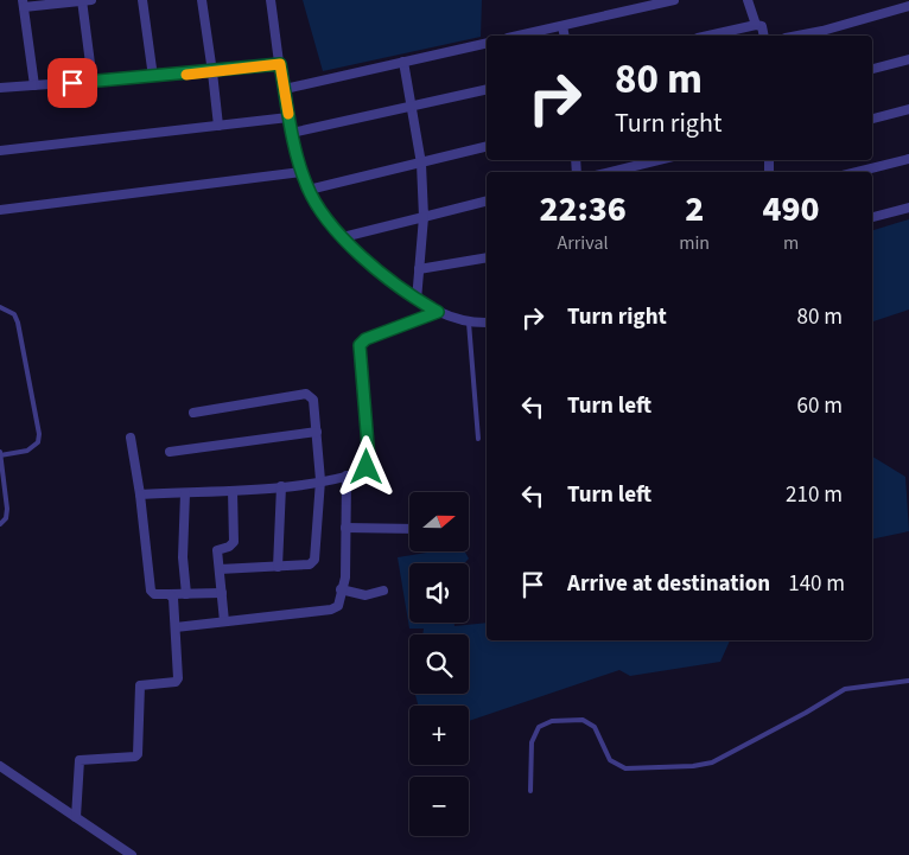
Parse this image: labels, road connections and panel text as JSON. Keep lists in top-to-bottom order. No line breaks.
{"north":"right","page":{"turn":["80 m","Turn right"],"eta":["22:36","Arrival","2","min","490","m"],"list":[{"name":"Turn right","value":"80 m"},{"name":"Turn left","value":"60 m"},{"name":"Turn left","value":"210 m"},{"name":"Arrive at destination","value":"140 m"}],"map_buttons":["+","−"]}}
